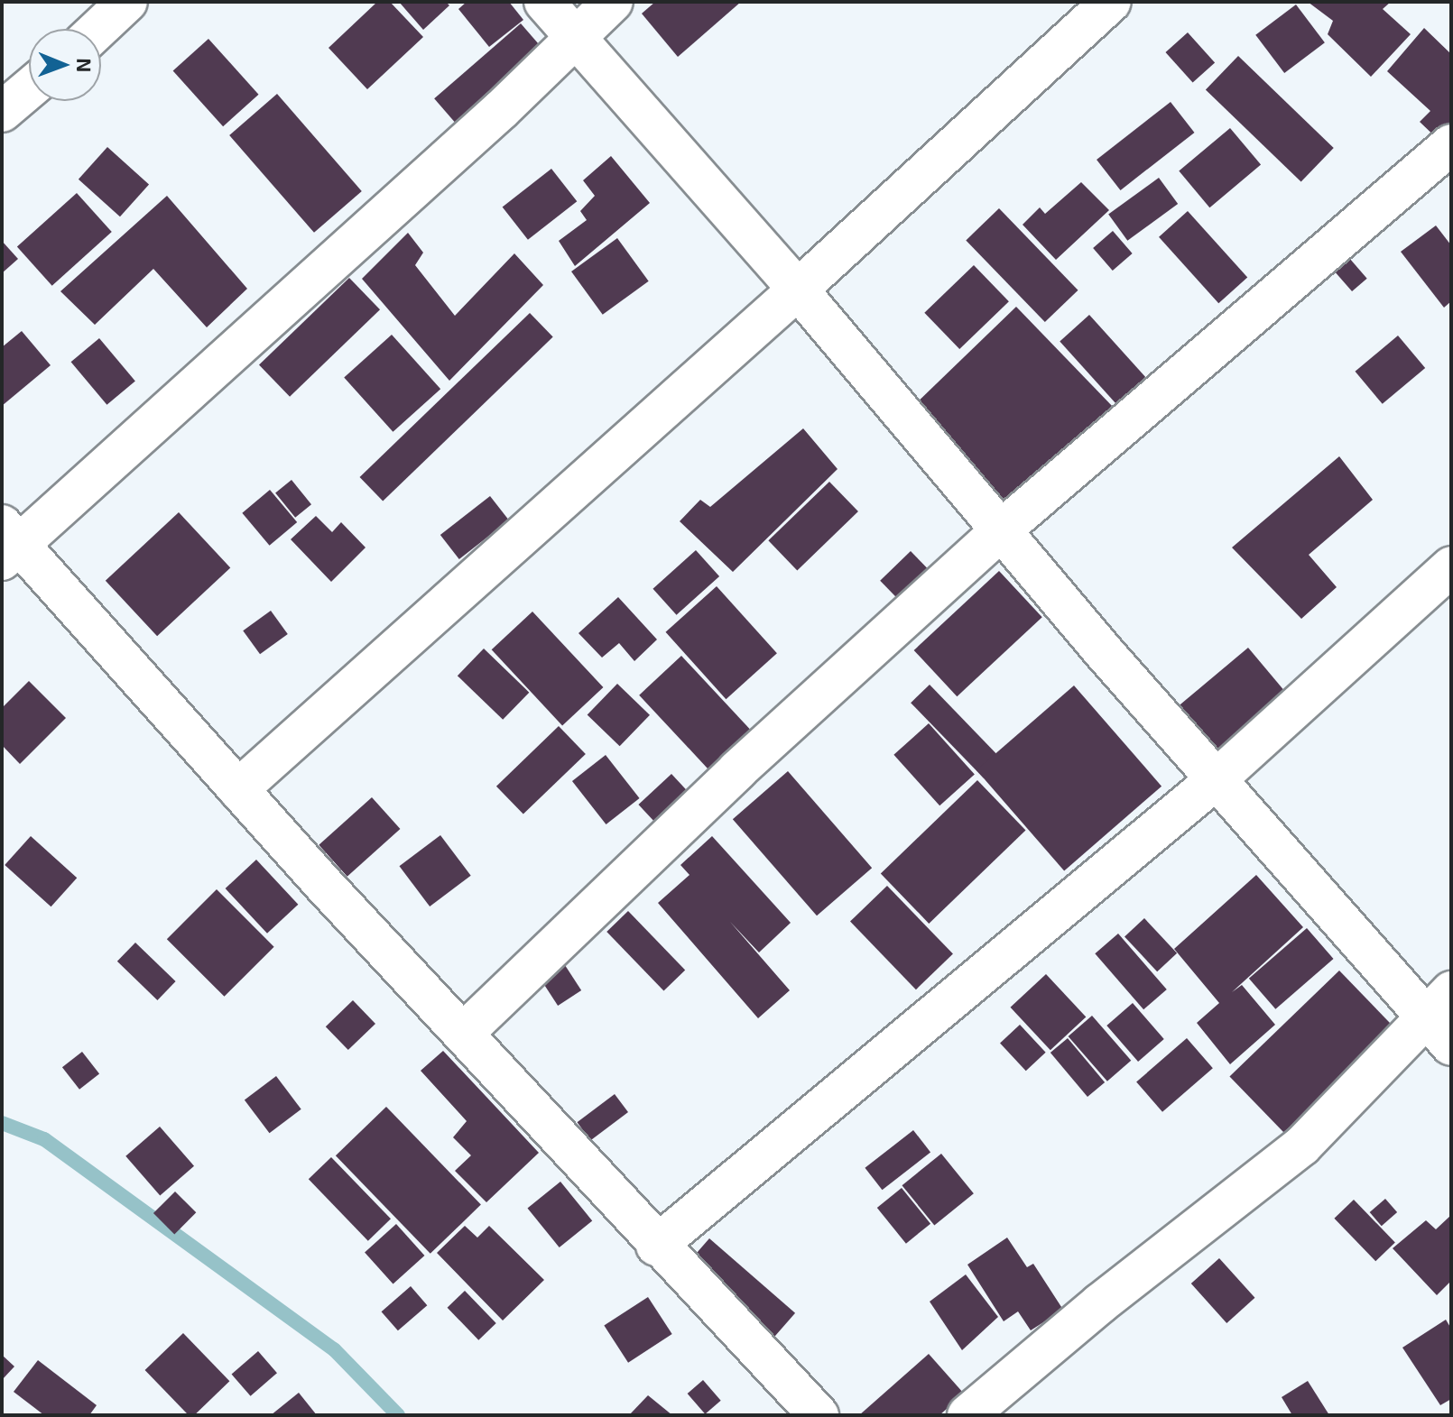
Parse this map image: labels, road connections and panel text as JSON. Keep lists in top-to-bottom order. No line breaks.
{"north":"right"}
